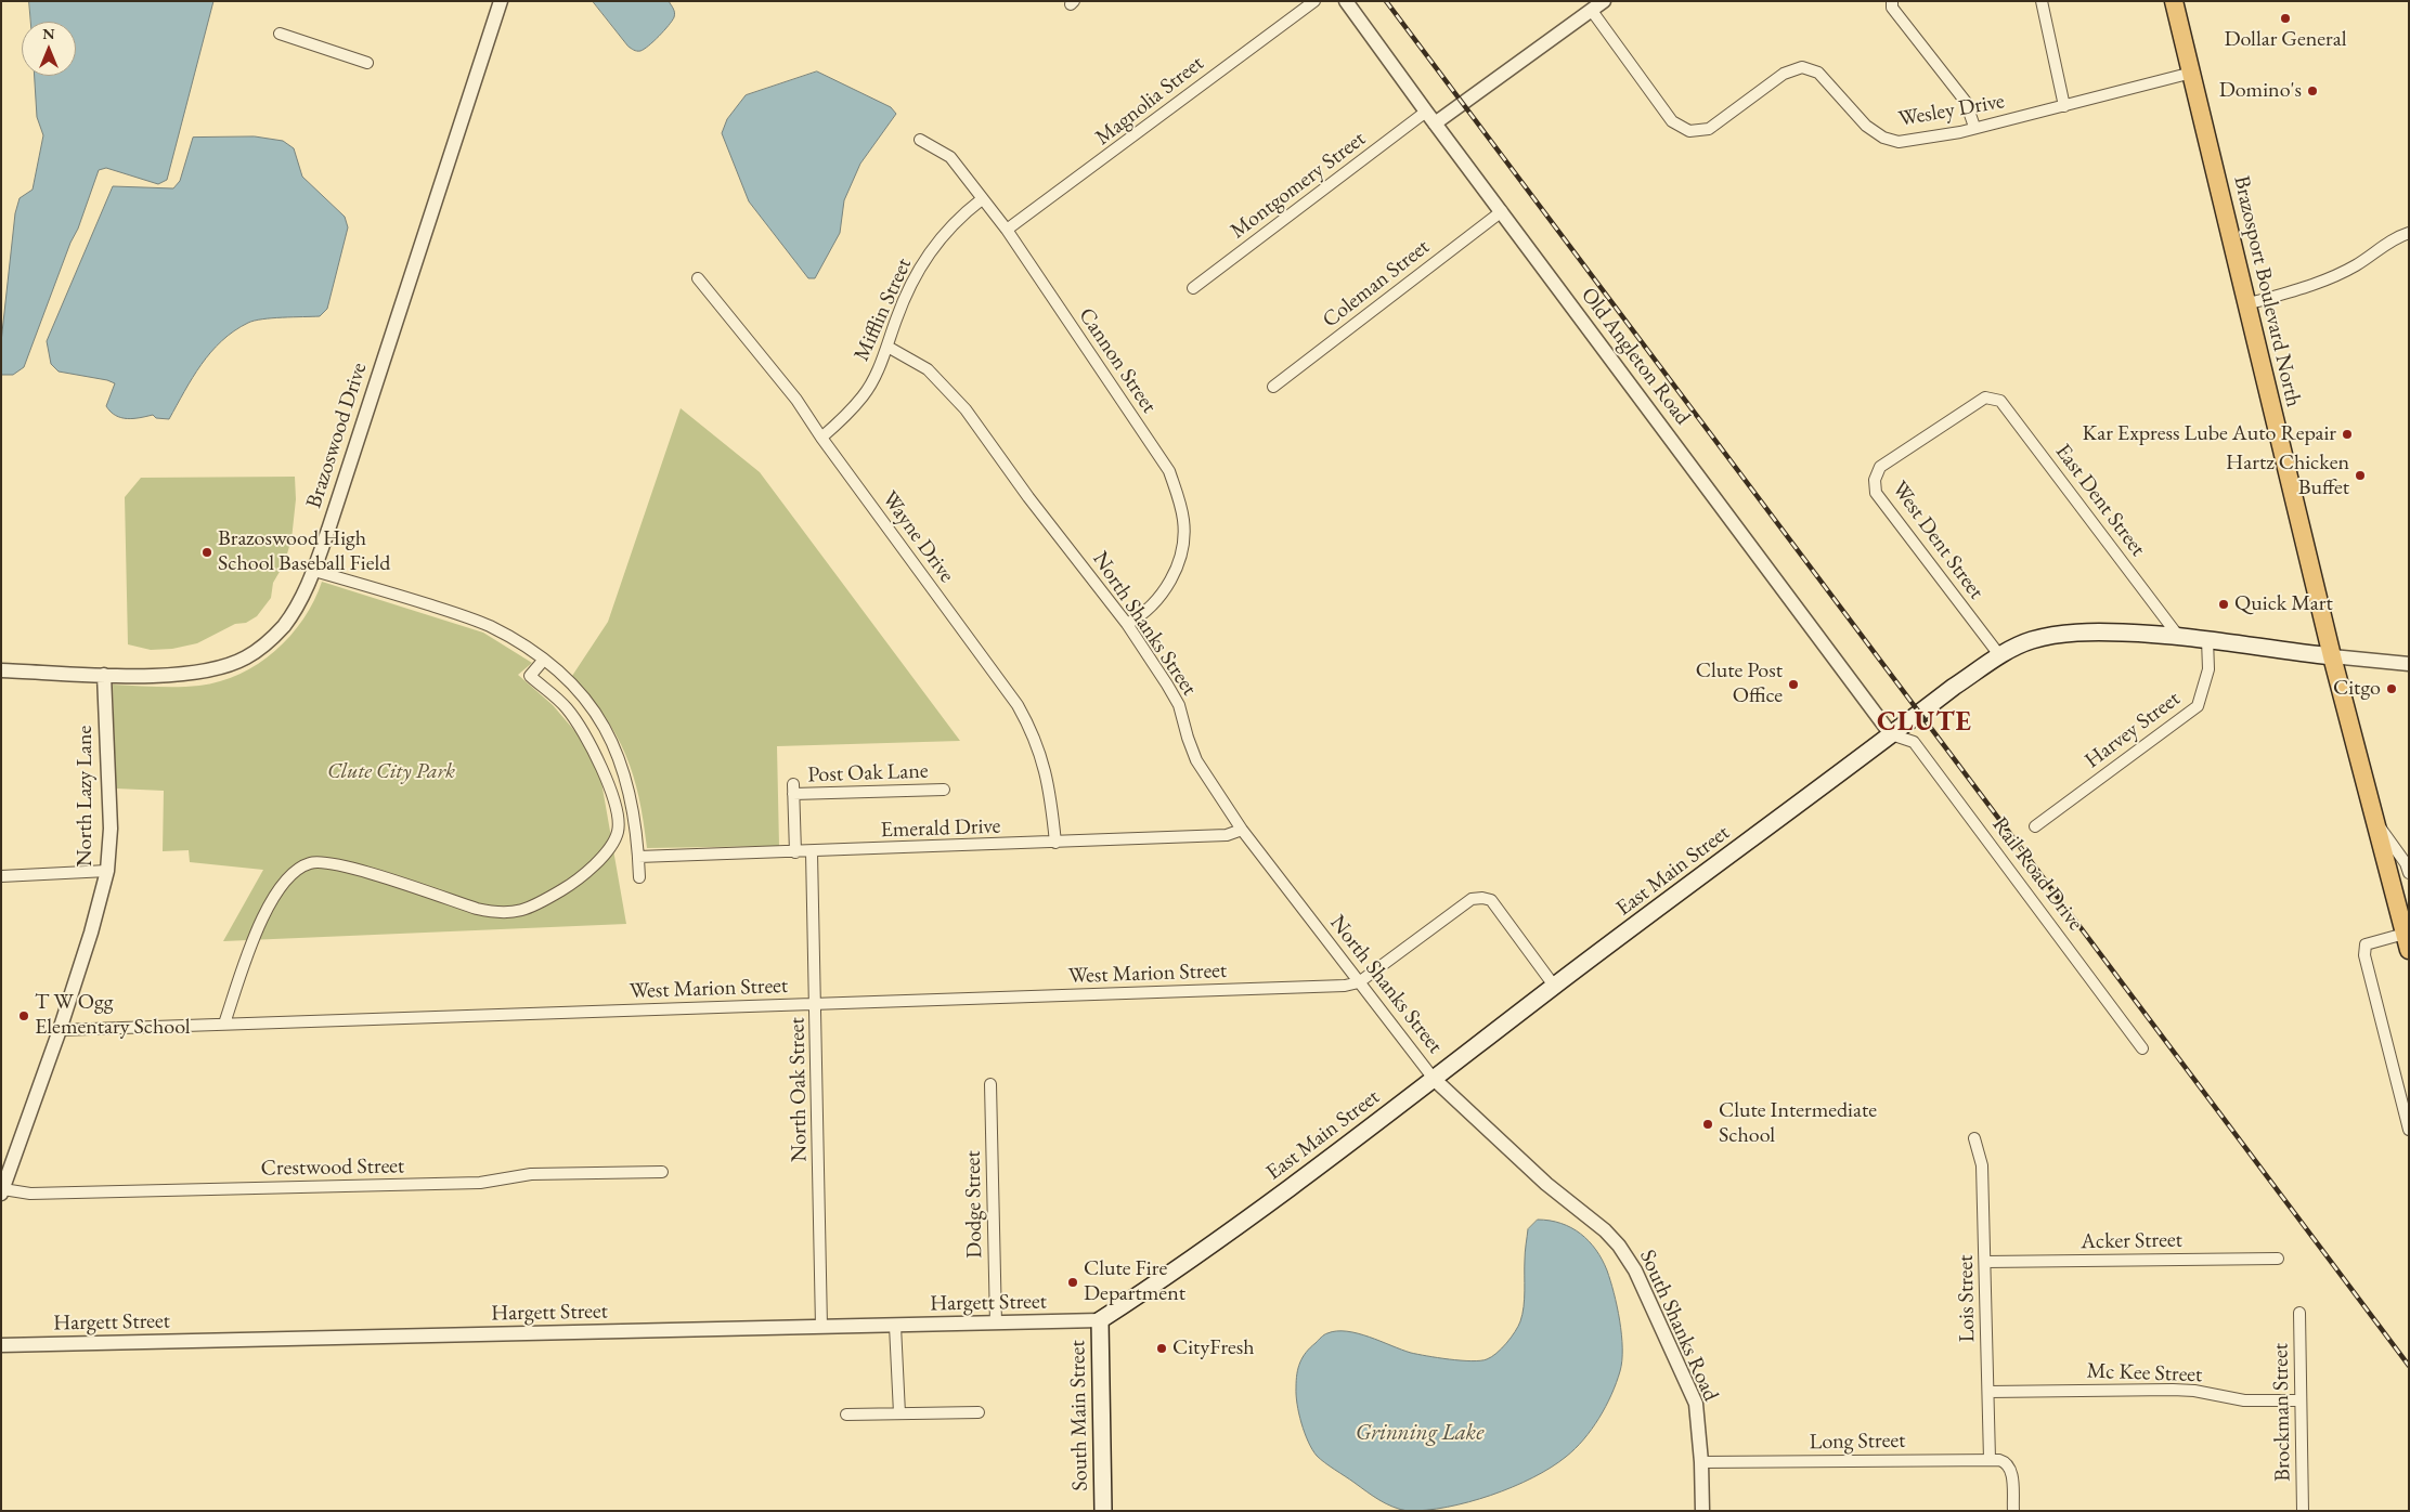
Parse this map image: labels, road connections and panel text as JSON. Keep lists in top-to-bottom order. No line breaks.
{"streets":{"main road":["Brazosport Boulevard North","East Main Street","South Main Street"],"street":["Magnolia Street","Wesley Drive","Montgomery Street","Coleman Street","Mifflin Street","Old Angleton Road","Cannon Street","Brazoswood Drive","East Dent Street","Wayne Drive","West Dent Street","North Shanks Street","Harvey Street","Post Oak Lane","North Lazy Lane","Emerald Drive","Rail Road Drive","West Marion Street","North Oak Street","Crestwood Street","Dodge Street","Acker Street","Lois Street","Hargett Street","South Shanks Road","Mc Kee Street","Brockman Street","Long Street"]},"crossings":[["Magnolia Street","Cannon Street"],["Wesley Drive","Brazosport Boulevard North"],["Montgomery Street","Old Angleton Road"],["Coleman Street","Old Angleton Road"],["Brazosport Boulevard North","East Main Street"],["Mifflin Street","Cannon Street"],["Mifflin Street","Wayne Drive"],["Mifflin Street","North Shanks Street"],["Old Angleton Road","East Main Street"],["Old Angleton Road","Rail Road Drive"],["Cannon Street","North Shanks Street"],["Brazoswood Drive","North Lazy Lane"],["East Dent Street","West Dent Street"],["East Dent Street","East Main Street"],["Wayne Drive","Emerald Drive"],["West Dent Street","East Main Street"],["North Shanks Street","Emerald Drive"],["North Shanks Street","East Main Street"],["North Shanks Street","West Marion Street"],["North Shanks Street","South Shanks Road"],["Harvey Street","East Main Street"],["Post Oak Lane","Emerald Drive"],["North Lazy Lane","West Marion Street"],["North Lazy Lane","Crestwood Street"],["Emerald Drive","North Oak Street"],["East Main Street","Rail Road Drive"],["East Main Street","Hargett Street"],["East Main Street","South Shanks Road"],["East Main Street","South Main Street"],["West Marion Street","North Oak Street"],["North Oak Street","Hargett Street"],["Dodge Street","Hargett Street"],["Acker Street","Lois Street"],["Lois Street","Mc Kee Street"],["Lois Street","Long Street"],["Hargett Street","South Main Street"],["South Shanks Road","Long Street"],["Mc Kee Street","Brockman Street"]],"districts":["CLUTE"],"water":["Grinning Lake"],"parks":["Clute City Park"],"places":["Dollar General","Domino's","Kar Express Lube Auto Repair","Hartz Chicken Buffet","Brazoswood High School Baseball Field","Quick Mart","Clute Post Office","Citgo","T W Ogg Elementary School","Clute Intermediate School","Clute Fire Department","CityFresh"],"north":"top"}
